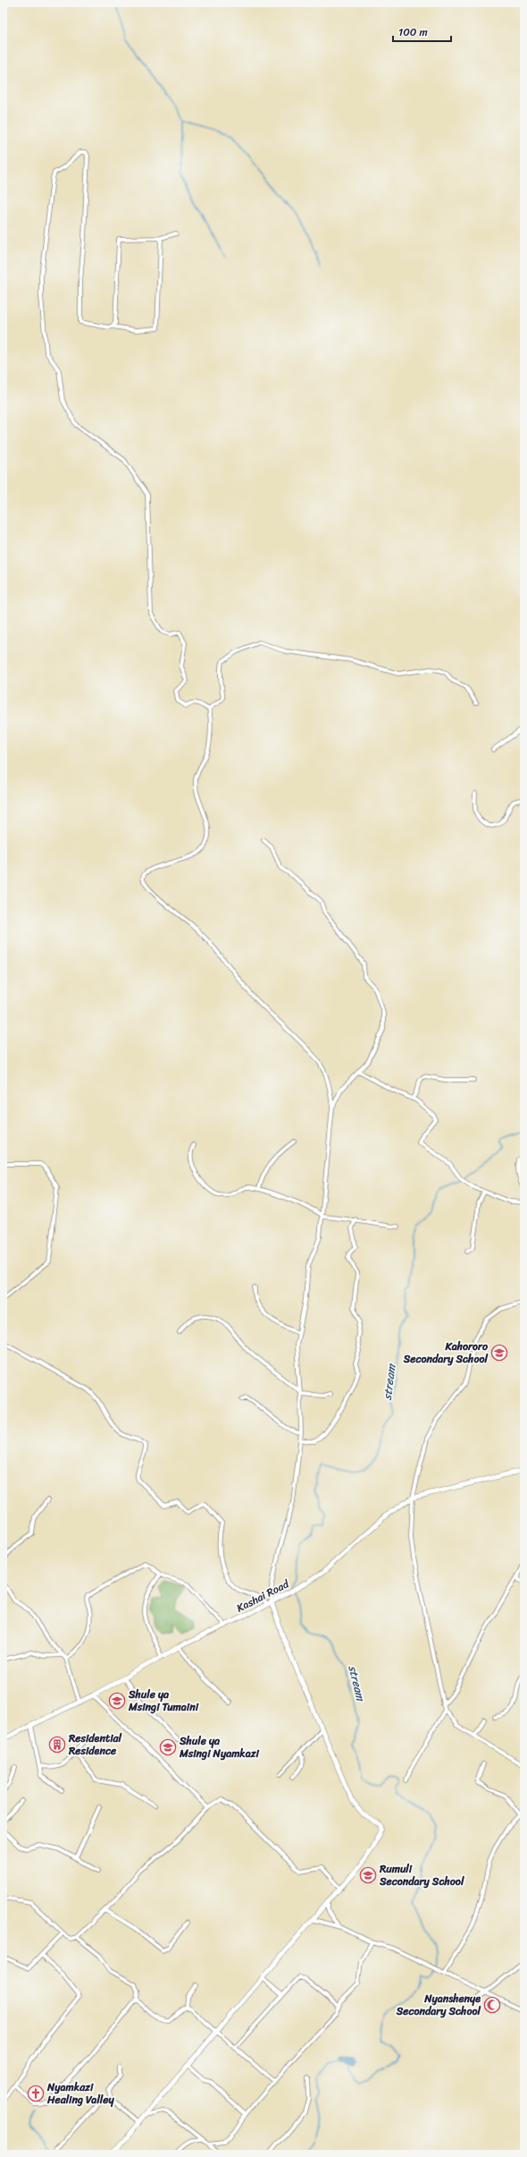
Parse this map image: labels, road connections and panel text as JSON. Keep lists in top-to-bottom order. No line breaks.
{"streets":{"street":["Kashai Road"]},"water":["stream"],"places":{"school or university":["Kahororo Secondary School","Shule ya Msingi Tumaini","Shule ya Msingi Nyamkazi","Rumuli Secondary School"],"building":["Residential Residence"],"mosque":["Nyanshenye Secondary School"],"church":["Nyamkazi Healing Valley"]},"scale_bar":"100 m"}
